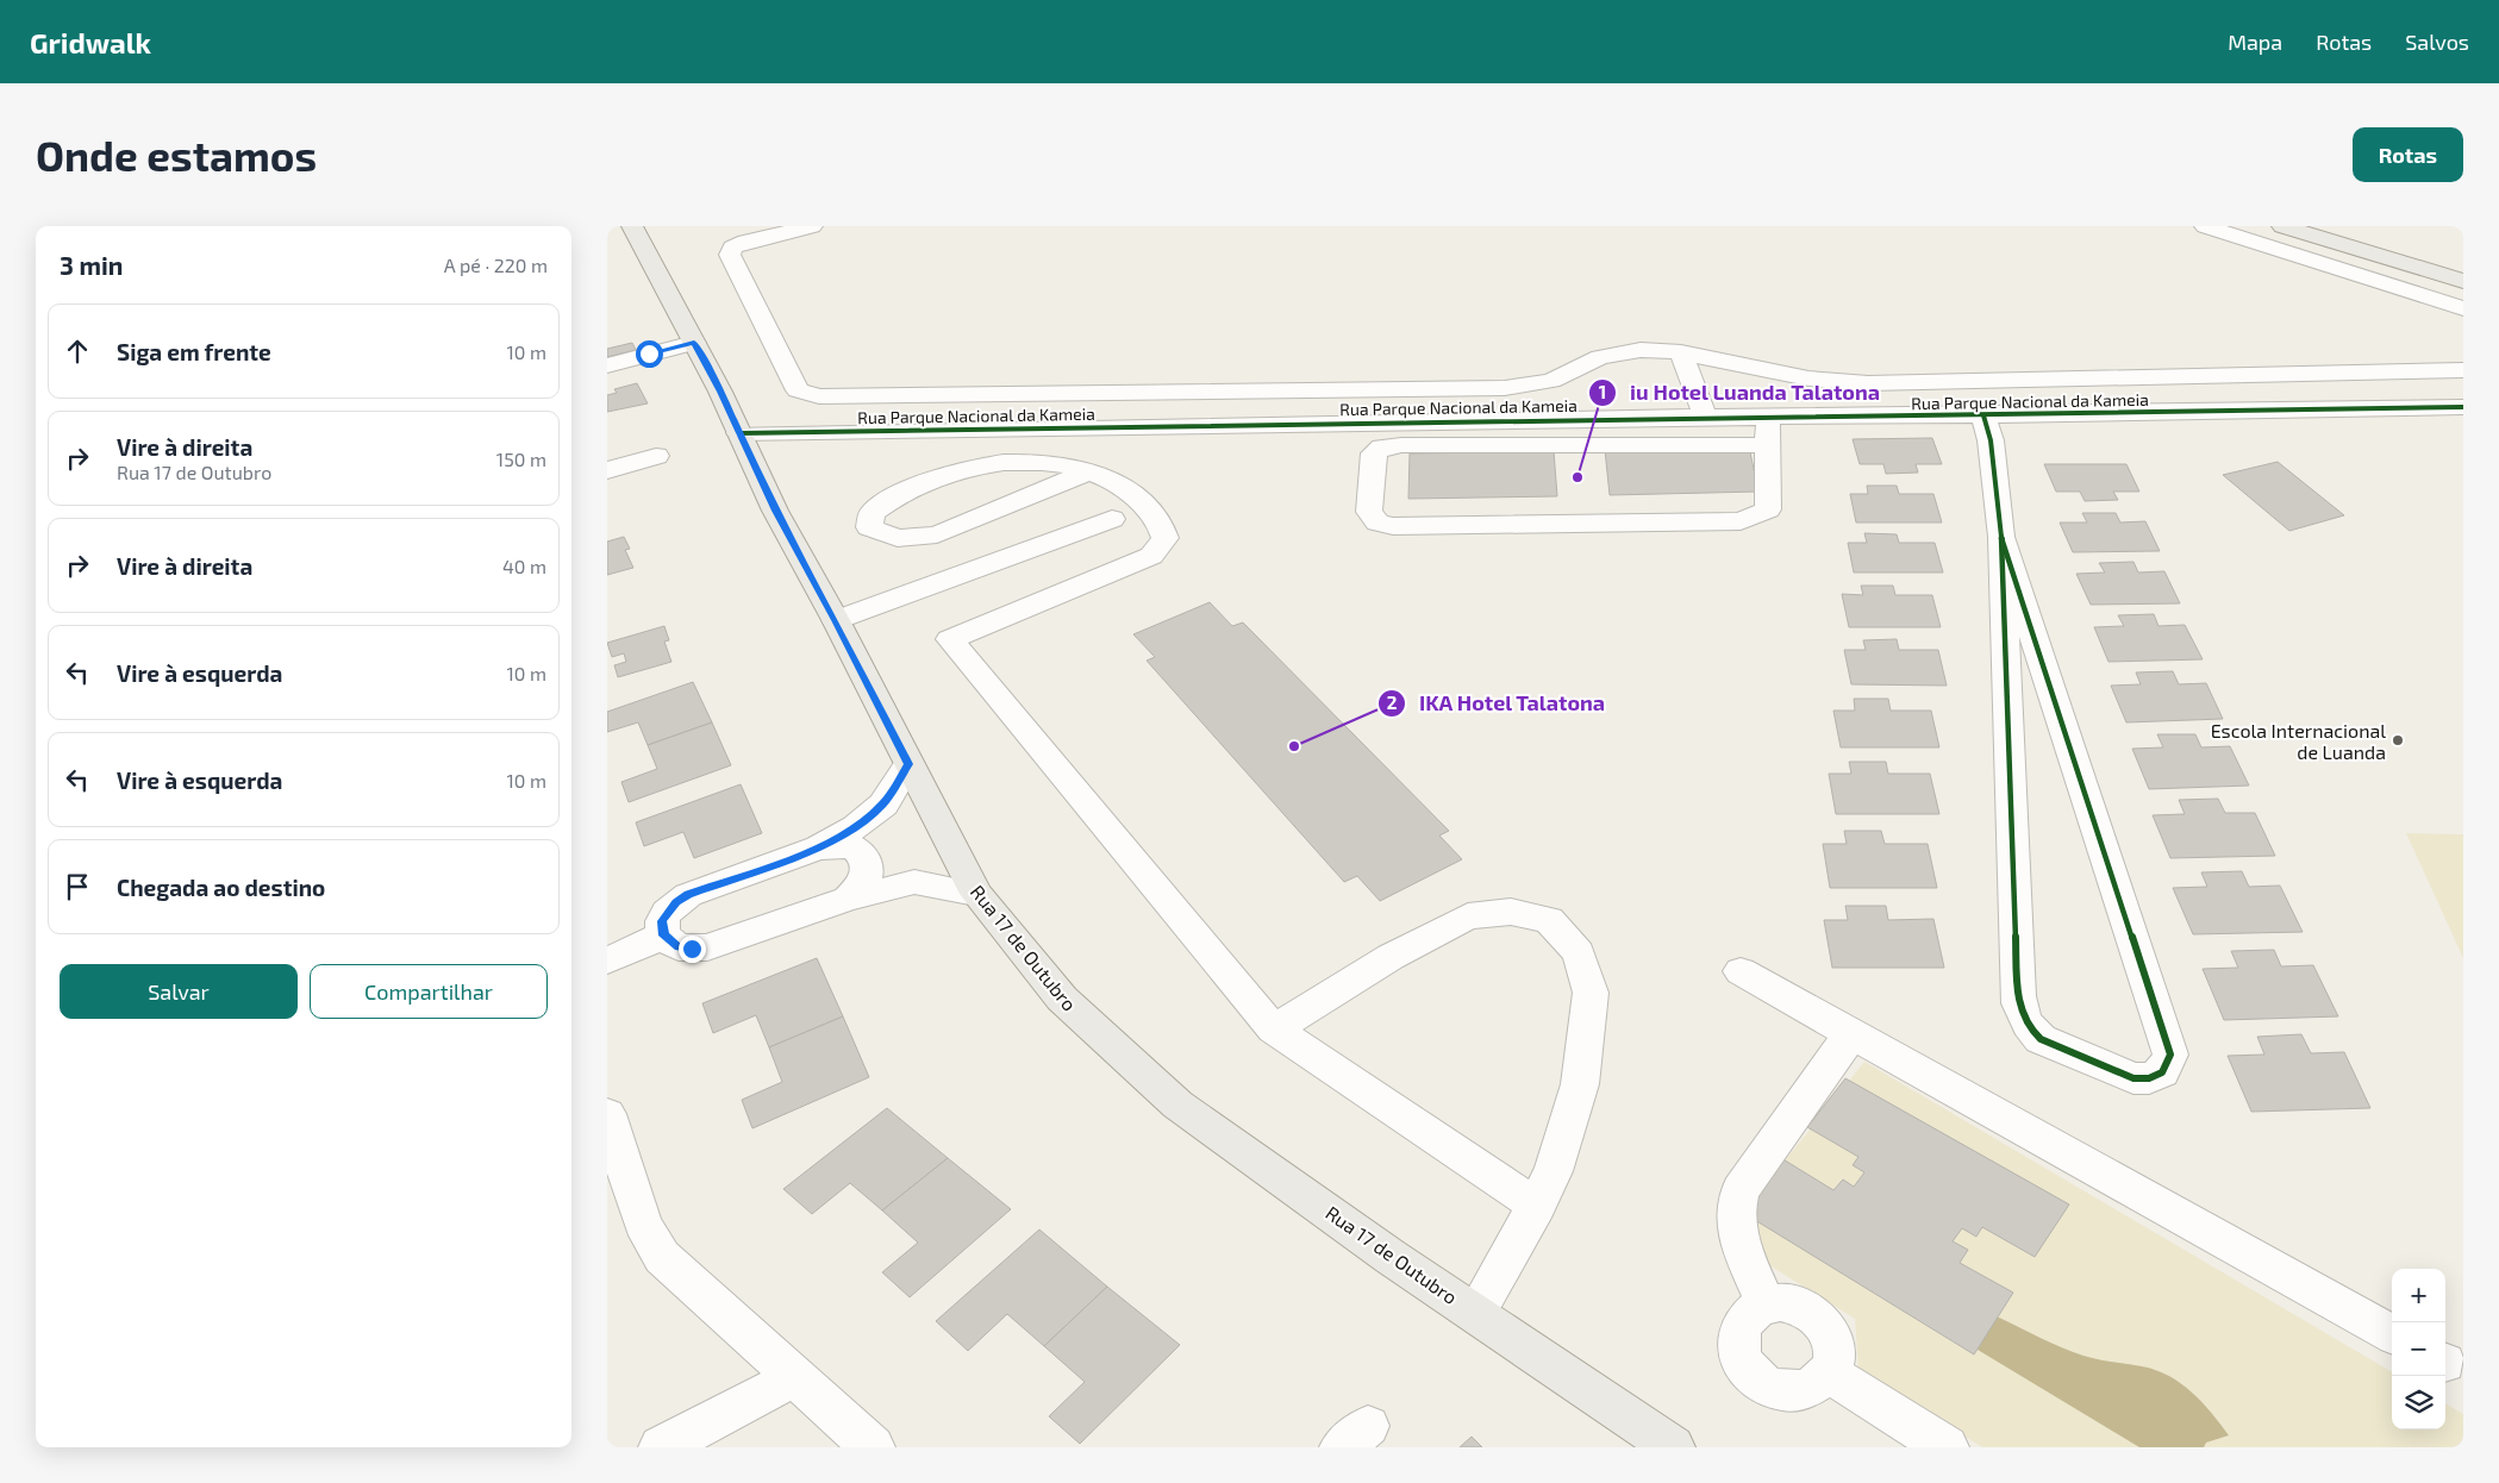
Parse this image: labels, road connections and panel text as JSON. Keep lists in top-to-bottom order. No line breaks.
{"streets":{"main road":["Rua 17 de Outubro"],"street":["Rua Parque Nacional da Kameia"]},"crossings":[["Rua Parque Nacional da Kameia","Rua 17 de Outubro"]],"places":["iu Hotel Luanda Talatona","Escola Internacional de Luanda","IKA Hotel Talatona"],"page":{"header":"Gridwalk","nav":["Mapa","Rotas","Salvos"],"buttons":["Rotas",["Salvar","Compartilhar"]],"title":"Onde estamos","heading":["3 min","A pé · 220 m"],"list":[["Siga em frente","10 m"],["Vire à direita","Rua 17 de Outubro","150 m"],["Vire à direita","40 m"],["Vire à esquerda","10 m"],["Vire à esquerda","10 m"],"Chegada ao destino"],"map_buttons":["+","−"]}}
